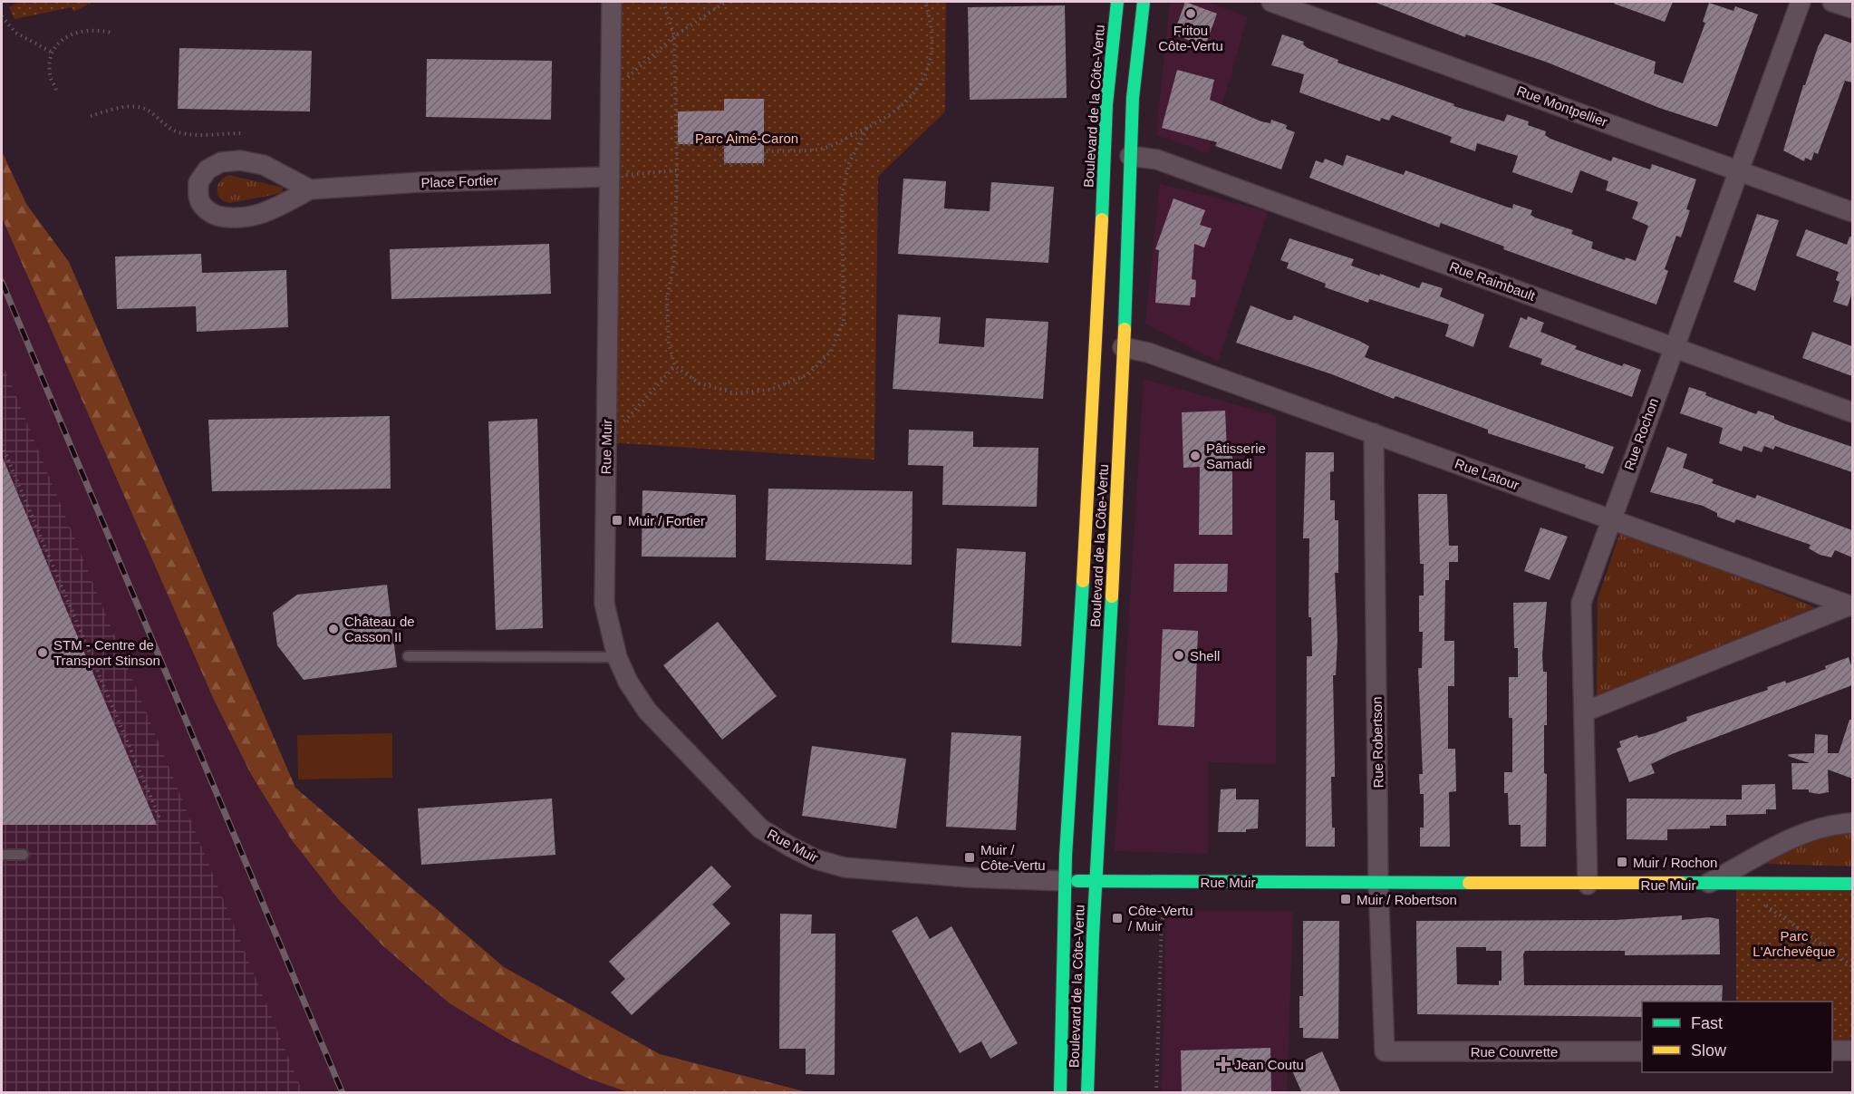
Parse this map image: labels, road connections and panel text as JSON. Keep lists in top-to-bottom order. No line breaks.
{"streets":{"main road":["Boulevard de la Côte-Vertu","Rue Muir"],"street":["Rue Montpellier","Place Fortier","Rue Raimbault","Rue Rochon","Rue Latour","Rue Robertson","Rue Couvrette"]},"crossings":[["Boulevard de la Côte-Vertu","Rue Raimbault"],["Boulevard de la Côte-Vertu","Rue Muir"],["Boulevard de la Côte-Vertu","Rue Latour"],["Rue Montpellier","Rue Rochon"],["Place Fortier","Rue Muir"],["Rue Raimbault","Rue Rochon"],["Rue Rochon","Rue Muir"],["Rue Rochon","Rue Latour"],["Rue Muir","Rue Robertson"],["Rue Latour","Rue Robertson"],["Rue Robertson","Rue Couvrette"]],"parks":["Parc Aimé-Caron","Parc L'Archevêque"],"places":{"other":["Fritou Côte-Vertu","Pâtisserie Samadi","Château de Casson II","STM - Centre de Transport Stinson","Shell"],"transit":["Muir / Fortier","Muir / Côte-Vertu","Muir / Rochon","Muir / Robertson","Côte-Vertu / Muir"],"health":["Jean Coutu"]},"legend":["Fast","Slow"]}
